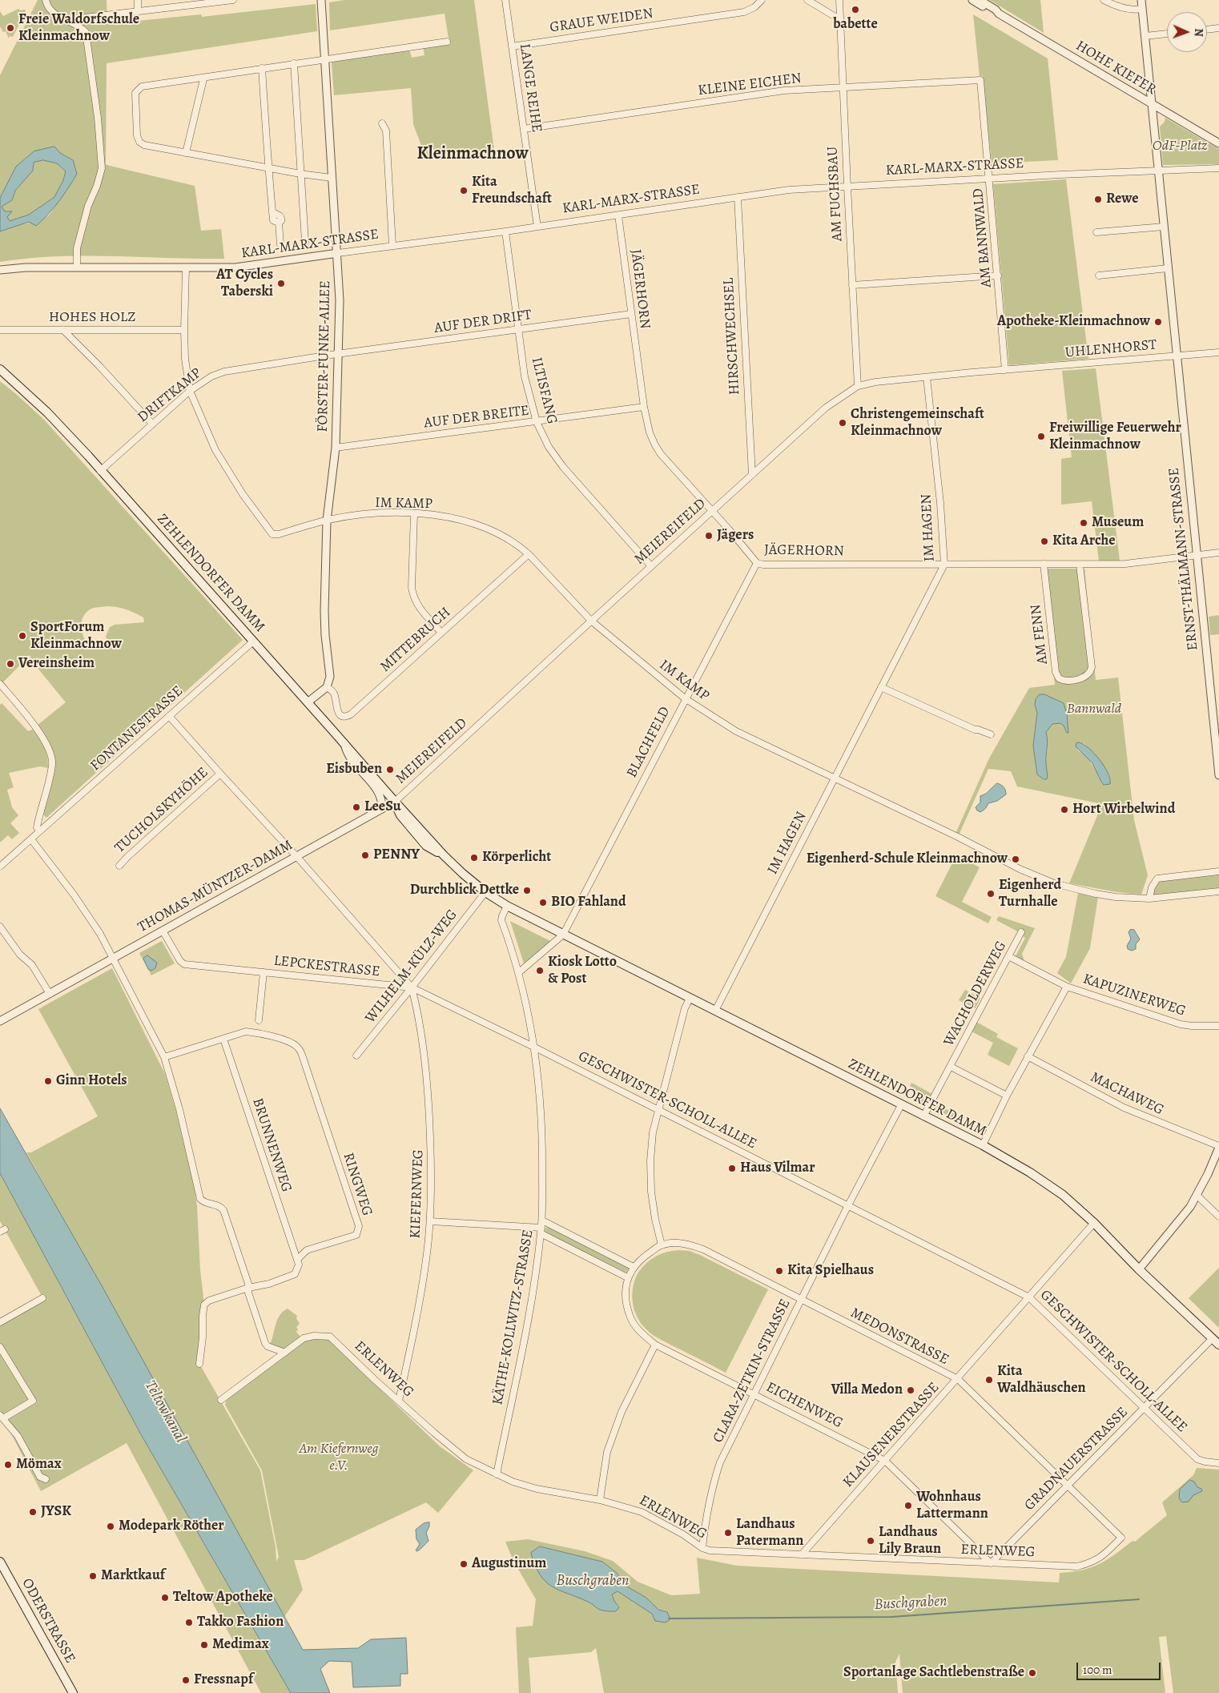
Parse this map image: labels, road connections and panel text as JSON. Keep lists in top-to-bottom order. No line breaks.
{"streets":{"main road":["ZEHLENDORFER DAMM","ODERSTRASSE"],"street":["GRAUE WEIDEN","HOHE KIEFER","KLEINE EICHEN","LANGE REIHE","KARL-MARX-STRASSE","AM FUCHSBAU","AM BANNWALD","JÄGERHORN","HOHES HOLZ","AUF DER DRIFT","HIRSCHWECHSEL","UHLENHORST","FÖRSTER-FUNKE-ALLEE","ILTISFANG","DRIFTKAMP","AUF DER BREITE","IM KAMP","IM HAGEN","MEIEREIFELD","ERNST-THÄLMANN-STRASSE","AM FENN","MITTEBRUCH","FONTANESTRASSE","BLACHFELD","TUCHOLSKYHÖHE","THOMAS-MÜNTZER-DAMM","LEPCKESTRASSE","WILHELM-KÜLZ-WEG","WACHOLDERWEG","KAPUZINERWEG","MACHAWEG","GESCHWISTER-SCHOLL-ALLEE","BRUNNENWEG","RINGWEG","KIEFERNWEG","KÄTHE-KOLLWITZ-STRASSE","MEDONSTRASSE","ERLENWEG","CLARA-ZETKIN-STRASSE","EICHENWEG","KLAUSENERSTRASSE","GRADNAUERSTRASSE"]},"crossings":[["GRAUE WEIDEN","LANGE REIHE"],["HOHE KIEFER","ERNST-THÄLMANN-STRASSE"],["KLEINE EICHEN","LANGE REIHE"],["KLEINE EICHEN","AM FUCHSBAU"],["KLEINE EICHEN","AM BANNWALD"],["LANGE REIHE","KARL-MARX-STRASSE"],["KARL-MARX-STRASSE","AM FUCHSBAU"],["KARL-MARX-STRASSE","AM BANNWALD"],["KARL-MARX-STRASSE","JÄGERHORN"],["KARL-MARX-STRASSE","HIRSCHWECHSEL"],["KARL-MARX-STRASSE","FÖRSTER-FUNKE-ALLEE"],["KARL-MARX-STRASSE","ILTISFANG"],["KARL-MARX-STRASSE","ERNST-THÄLMANN-STRASSE"],["AM FUCHSBAU","MEIEREIFELD"],["AM BANNWALD","UHLENHORST"],["AM BANNWALD","MEIEREIFELD"],["JÄGERHORN","AUF DER DRIFT"],["JÄGERHORN","AUF DER BREITE"],["JÄGERHORN","IM HAGEN"],["JÄGERHORN","MEIEREIFELD"],["JÄGERHORN","ERNST-THÄLMANN-STRASSE"],["JÄGERHORN","AM FENN"],["JÄGERHORN","BLACHFELD"],["AUF DER DRIFT","FÖRSTER-FUNKE-ALLEE"],["AUF DER DRIFT","ILTISFANG"],["AUF DER DRIFT","DRIFTKAMP"],["HIRSCHWECHSEL","MEIEREIFELD"],["UHLENHORST","MEIEREIFELD"],["UHLENHORST","ERNST-THÄLMANN-STRASSE"],["FÖRSTER-FUNKE-ALLEE","DRIFTKAMP"],["FÖRSTER-FUNKE-ALLEE","AUF DER BREITE"],["FÖRSTER-FUNKE-ALLEE","IM KAMP"],["FÖRSTER-FUNKE-ALLEE","MITTEBRUCH"],["ILTISFANG","AUF DER BREITE"],["ILTISFANG","MEIEREIFELD"],["DRIFTKAMP","IM KAMP"],["DRIFTKAMP","ZEHLENDORFER DAMM"],["IM KAMP","IM HAGEN"],["IM KAMP","MEIEREIFELD"],["IM KAMP","MITTEBRUCH"],["IM KAMP","BLACHFELD"],["IM HAGEN","MEIEREIFELD"],["IM HAGEN","ZEHLENDORFER DAMM"],["MEIEREIFELD","ZEHLENDORFER DAMM"],["MEIEREIFELD","THOMAS-MÜNTZER-DAMM"],["ZEHLENDORFER DAMM","FONTANESTRASSE"],["ZEHLENDORFER DAMM","BLACHFELD"],["ZEHLENDORFER DAMM","THOMAS-MÜNTZER-DAMM"],["ZEHLENDORFER DAMM","WILHELM-KÜLZ-WEG"],["ZEHLENDORFER DAMM","WACHOLDERWEG"],["ZEHLENDORFER DAMM","KÄTHE-KOLLWITZ-STRASSE"],["ZEHLENDORFER DAMM","CLARA-ZETKIN-STRASSE"],["ZEHLENDORFER DAMM","KLAUSENERSTRASSE"],["ZEHLENDORFER DAMM","GRADNAUERSTRASSE"],["FONTANESTRASSE","GESCHWISTER-SCHOLL-ALLEE"],["TUCHOLSKYHÖHE","GESCHWISTER-SCHOLL-ALLEE"],["THOMAS-MÜNTZER-DAMM","LEPCKESTRASSE"],["THOMAS-MÜNTZER-DAMM","GESCHWISTER-SCHOLL-ALLEE"],["LEPCKESTRASSE","WILHELM-KÜLZ-WEG"],["LEPCKESTRASSE","GESCHWISTER-SCHOLL-ALLEE"],["LEPCKESTRASSE","KIEFERNWEG"],["WILHELM-KÜLZ-WEG","GESCHWISTER-SCHOLL-ALLEE"],["WILHELM-KÜLZ-WEG","KIEFERNWEG"],["WACHOLDERWEG","KAPUZINERWEG"],["GESCHWISTER-SCHOLL-ALLEE","KIEFERNWEG"],["GESCHWISTER-SCHOLL-ALLEE","KÄTHE-KOLLWITZ-STRASSE"],["GESCHWISTER-SCHOLL-ALLEE","CLARA-ZETKIN-STRASSE"],["GESCHWISTER-SCHOLL-ALLEE","KLAUSENERSTRASSE"],["GESCHWISTER-SCHOLL-ALLEE","GRADNAUERSTRASSE"],["BRUNNENWEG","RINGWEG"],["KIEFERNWEG","ERLENWEG"],["KÄTHE-KOLLWITZ-STRASSE","ERLENWEG"],["MEDONSTRASSE","ERLENWEG"],["MEDONSTRASSE","CLARA-ZETKIN-STRASSE"],["MEDONSTRASSE","EICHENWEG"],["MEDONSTRASSE","KLAUSENERSTRASSE"],["MEDONSTRASSE","GRADNAUERSTRASSE"],["ERLENWEG","CLARA-ZETKIN-STRASSE"],["ERLENWEG","EICHENWEG"],["ERLENWEG","KLAUSENERSTRASSE"],["ERLENWEG","GRADNAUERSTRASSE"],["CLARA-ZETKIN-STRASSE","EICHENWEG"],["EICHENWEG","KLAUSENERSTRASSE"],["EICHENWEG","GRADNAUERSTRASSE"]],"districts":["Kleinmachnow"],"water":["Teltowkanal","Buschgraben"],"parks":["OdF-Platz","Bannwald","Am Kiefernweg e.V."],"places":["babette","Freie Waldorfschule Kleinmachnow","Kita Freundschaft","Rewe","AT Cycles Taberski","Apotheke-Kleinmachnow","Christengemeinschaft Kleinmachnow","Freiwillige Feuerwehr Kleinmachnow","Museum","Jägers","Kita Arche","SportForum Kleinmachnow","Vereinsheim","Eisbuben","LeeSu","Hort Wirbelwind","PENNY","Körperlicht","Eigenherd-Schule Kleinmachnow","Durchblick Dettke","Eigenherd Turnhalle","BIO Fahland","Kiosk Lotto & Post","Ginn Hotels","Haus Vilmar","Kita Spielhaus","Kita Waldhäuschen","Villa Medon","Mömax","Wohnhaus Lattermann","JYSK","Modepark Röther","Landhaus Patermann","Landhaus Lily Braun","Augustinum","Marktkauf","Teltow Apotheke","Takko Fashion","Medimax","Sportanlage Sachtlebenstraße","Fressnapf"],"scale_bar":"100 m","north":"right"}
